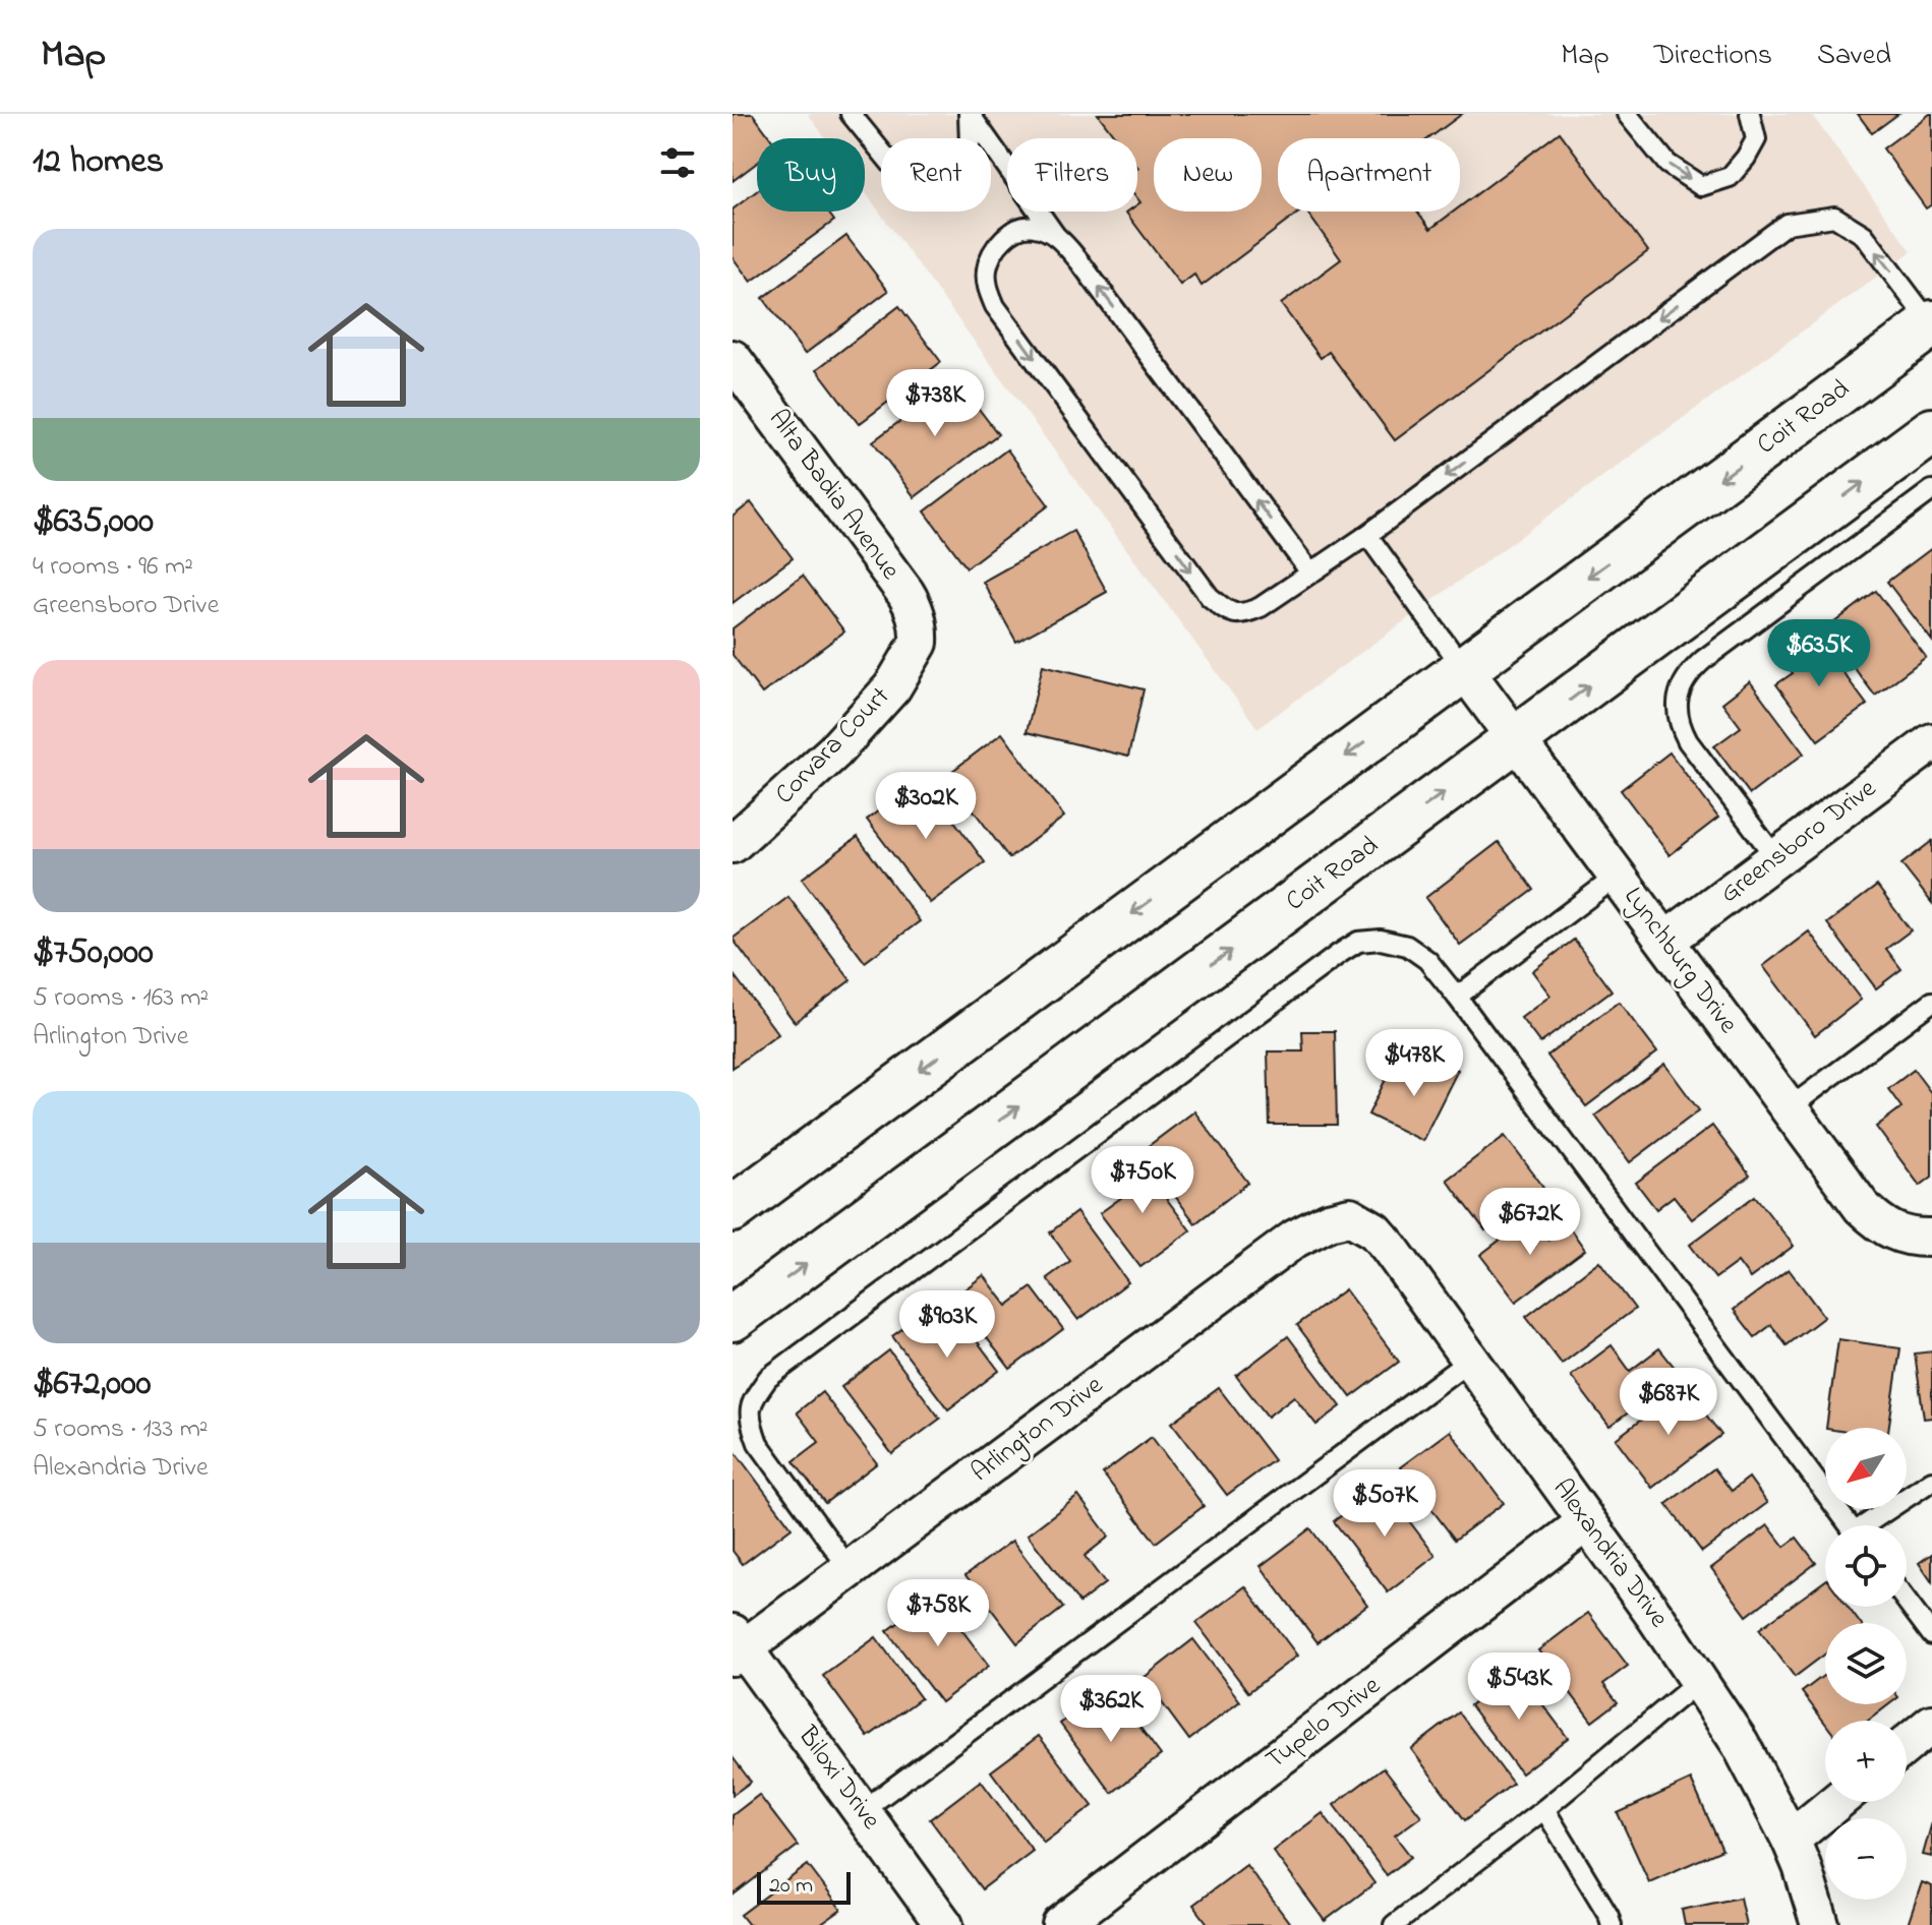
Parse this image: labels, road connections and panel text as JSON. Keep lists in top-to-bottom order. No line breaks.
{"streets":{"main road":["Coit Road"],"street":["Alta Badia Avenue","Corvara Court","Greensboro Drive","Lynchburg Drive","Arlington Drive","Alexandria Drive","Tupelo Drive","Biloxi Drive"]},"crossings":[["Coit Road","Lynchburg Drive"],["Alta Badia Avenue","Corvara Court"],["Greensboro Drive","Lynchburg Drive"],["Arlington Drive","Alexandria Drive"],["Arlington Drive","Biloxi Drive"],["Alexandria Drive","Tupelo Drive"]],"scale_bar":"20 m","north":"bottom left","page":{"header":"Map","nav":["Map","Directions","Saved"],"heading":"12 homes","chip":["Buy","Rent","Filters","New","Apartment"],"list":[{"name":"$635,000","note":"4 rooms · 96 m² · Greensboro Drive"},{"name":"$750,000","note":"5 rooms · 163 m² · Arlington Drive"},{"name":"$672,000","note":"5 rooms · 133 m² · Alexandria Drive"}],"price":["$738K","$635K","$302K","$478K","$750K","$672K","$903K","$687K","$507K","$758K","$543K","$362K"],"map_buttons":["+","−"],"scale":"20 m"}}
